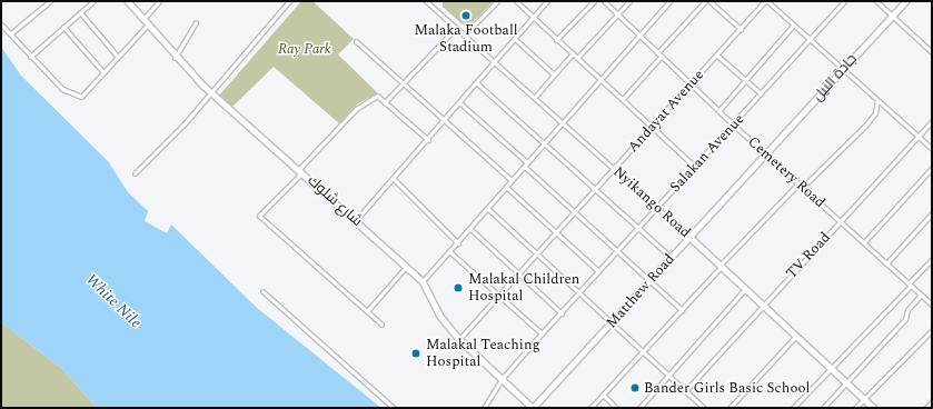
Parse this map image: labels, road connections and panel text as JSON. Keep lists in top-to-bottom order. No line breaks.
{"streets":{"street":["جادة النيل","Andayat Avenue","Salakan Avenue","Cemetery Road","شارع شلوك","Nyikango Road","TV Road","Matthew Road"]},"crossings":[["جادة النيل","Cemetery Road"],["جادة النيل","Matthew Road"],["Andayat Avenue","Cemetery Road"],["Andayat Avenue","شارع شلوك"],["Andayat Avenue","Nyikango Road"],["Salakan Avenue","Cemetery Road"],["Salakan Avenue","شارع شلوك"],["Salakan Avenue","Nyikango Road"],["Cemetery Road","TV Road"],["Cemetery Road","Matthew Road"],["شارع شلوك","Matthew Road"],["Nyikango Road","TV Road"],["Nyikango Road","Matthew Road"]],"water":["White Nile"],"parks":["Ray Park"],"places":["Malaka Football Stadium","Malakal Children Hospital","Malakal Teaching Hospital","Bander Girls Basic School"]}
